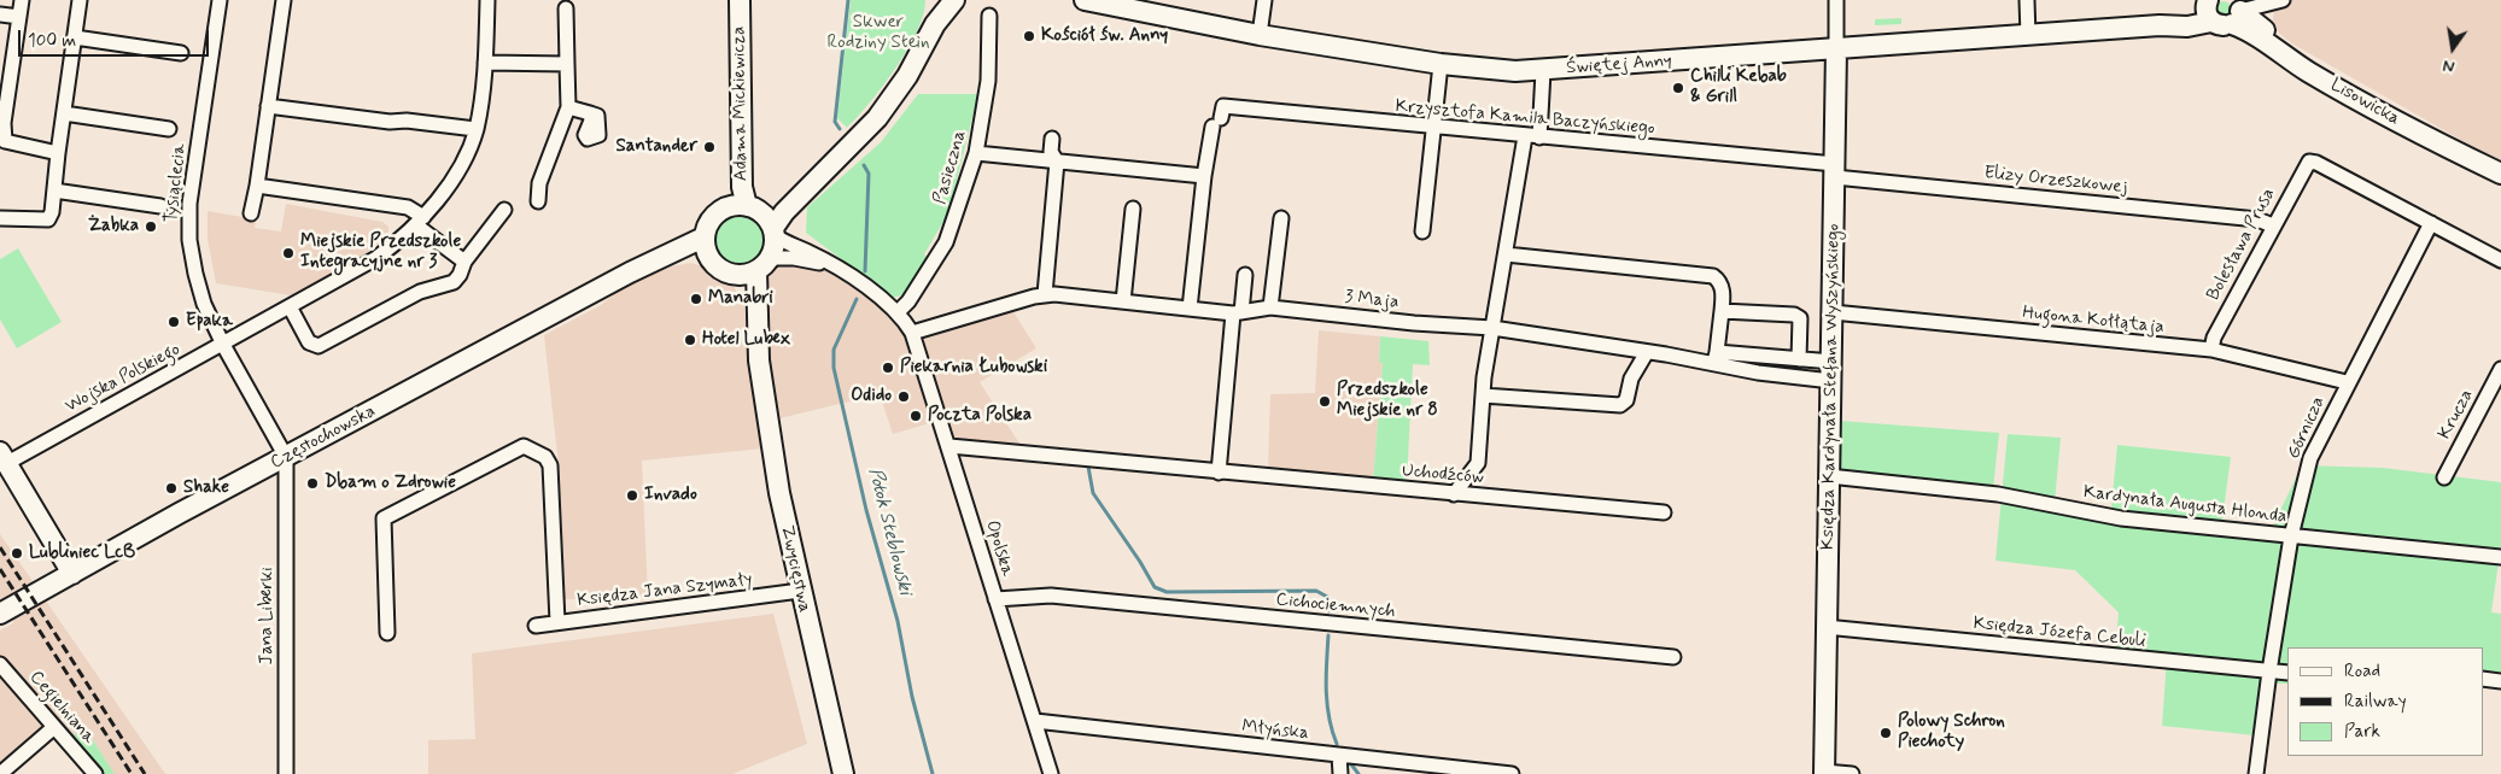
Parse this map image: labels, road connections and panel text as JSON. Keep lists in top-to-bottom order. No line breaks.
{"streets":{"street":["Świętej Anny","Lisowicka","Adama Mickiewicza","Krzysztofa Kamila Baczyńskiego","Pasieczna","Elizy Orzeszkowej","Tysiąclecia","Bolesława Prusa","3 Maja","Hugona Kołłątaja","Wojska Polskiego","Księdza Kardynała Stefana Wyszyńskiego","Krucza","Górnicza","Częstochowska","Uchodźców","Kardynała Augusta Hlonda","Opolska","Zwycięstwa","Księdza Jana Szymały","Cichociemnych","Jana Liberki","Księdza Józefa Cebuli","Cegielniana","Młyńska"]},"crossings":[["Świętej Anny","Lisowicka"],["Świętej Anny","Księdza Kardynała Stefana Wyszyńskiego"],["Adama Mickiewicza","Częstochowska"],["Adama Mickiewicza","Zwycięstwa"],["Krzysztofa Kamila Baczyńskiego","Elizy Orzeszkowej"],["Krzysztofa Kamila Baczyńskiego","Księdza Kardynała Stefana Wyszyńskiego"],["Elizy Orzeszkowej","Bolesława Prusa"],["Elizy Orzeszkowej","Księdza Kardynała Stefana Wyszyńskiego"],["Tysiąclecia","Wojska Polskiego"],["Tysiąclecia","Częstochowska"],["Tysiąclecia","Jana Liberki"],["Bolesława Prusa","Hugona Kołłątaja"],["Bolesława Prusa","Górnicza"],["3 Maja","Księdza Kardynała Stefana Wyszyńskiego"],["3 Maja","Opolska"],["Hugona Kołłątaja","Księdza Kardynała Stefana Wyszyńskiego"],["Hugona Kołłątaja","Górnicza"],["Księdza Kardynała Stefana Wyszyńskiego","Kardynała Augusta Hlonda"],["Księdza Kardynała Stefana Wyszyńskiego","Księdza Józefa Cebuli"],["Górnicza","Kardynała Augusta Hlonda"],["Górnicza","Księdza Józefa Cebuli"],["Częstochowska","Zwycięstwa"],["Częstochowska","Jana Liberki"],["Uchodźców","Opolska"],["Opolska","Cichociemnych"],["Opolska","Młyńska"],["Zwycięstwa","Księdza Jana Szymały"]],"water":["Potok Steblowski"],"parks":["Skwer Rodziny Stein"],"places":["Kościół św. Anny","Chilli Kebab & Grill","Santander","Żabka","Miejskie Przedszkole Integracyjne nr 3","Manabri","Epaka","Hotel Lubex","Piekarnia Łubowski","Odido","Przedszkole Miejskie nr 8","Poczta Polska","Dbam o Zdrowie","Shake","Invado","Lubliniec LcB","Polowy Schron Piechoty"],"legend":["Road","Railway","Park"],"scale_bar":"100 m","north":"bottom"}
